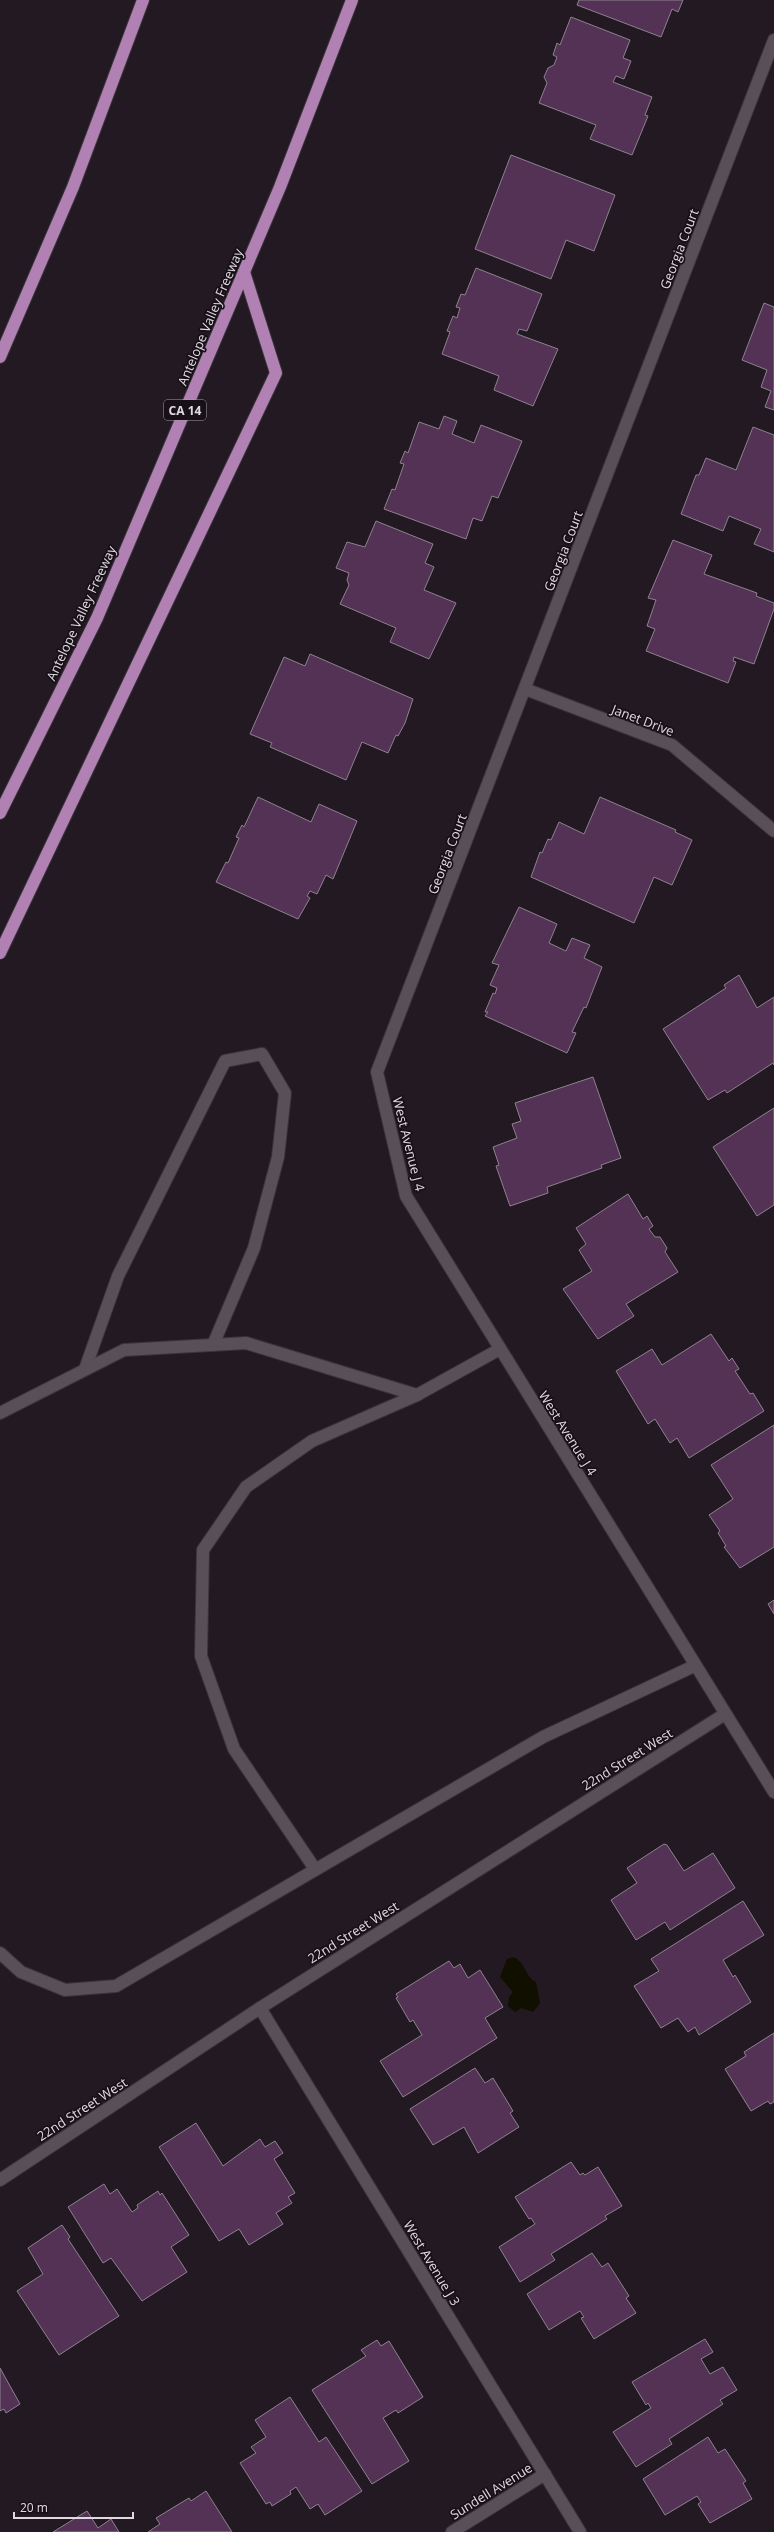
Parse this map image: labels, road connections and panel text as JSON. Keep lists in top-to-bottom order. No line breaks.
{"streets":{"highway":["Antelope Valley Freeway","CA 14"],"street":["Georgia Court","Janet Drive","West Avenue J 4","22nd Street West","West Avenue J 3","Sundell Avenue"]},"crossings":[["Georgia Court","Janet Drive"],["Georgia Court","West Avenue J 4"],["West Avenue J 4","22nd Street West"],["22nd Street West","West Avenue J 3"],["West Avenue J 3","Sundell Avenue"]],"scale_bar":"20 m"}
